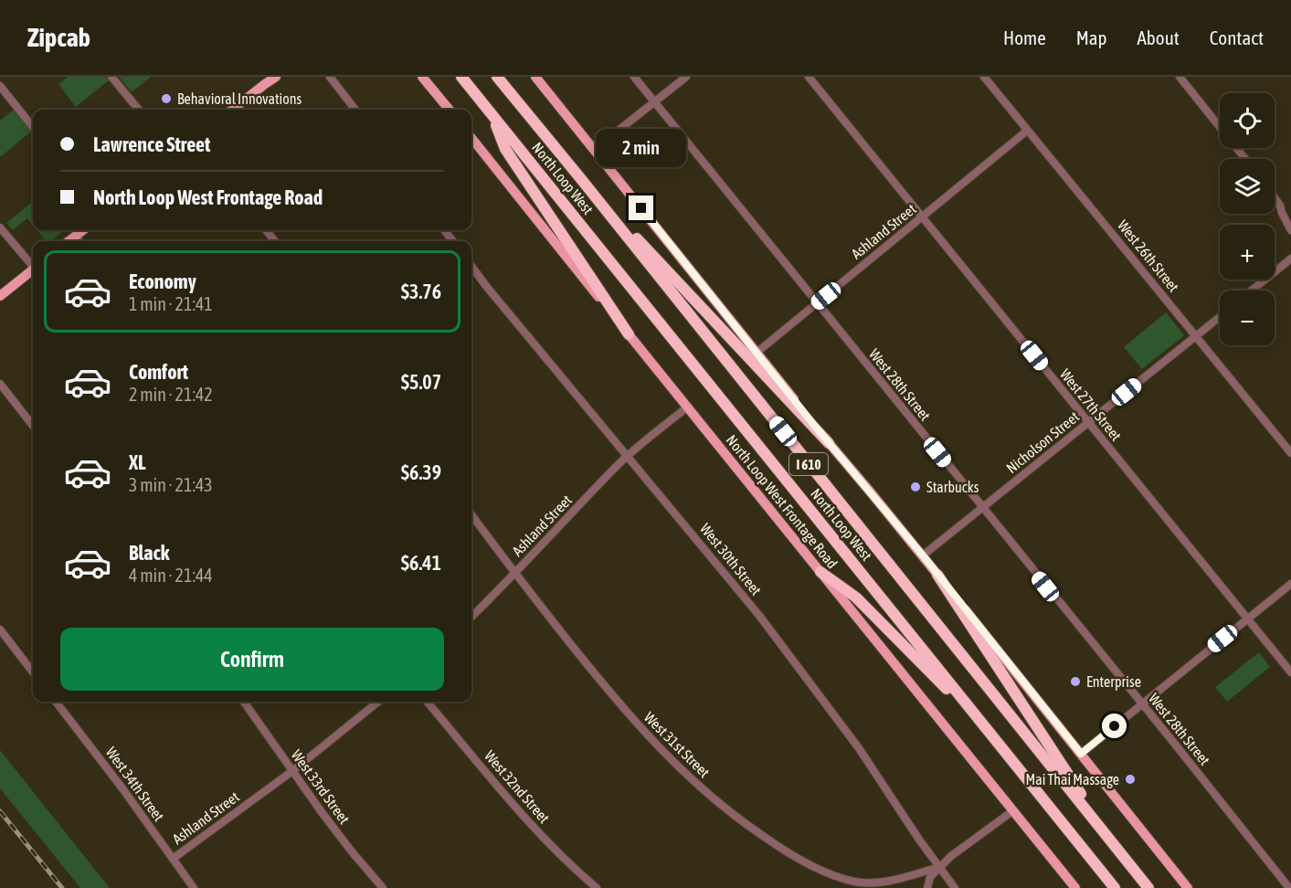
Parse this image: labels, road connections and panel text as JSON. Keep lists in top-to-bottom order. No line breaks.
{"streets":{"highway":["North Loop West","I 610"],"main road":["North Loop West Frontage Road"],"street":["Ashland Street","West 26th Street","West 28th Street","West 27th Street","Nicholson Street","West 30th Street","West 31st Street","West 34th Street","West 33rd Street","West 32nd Street"]},"crossings":[["Ashland Street","West 26th Street"],["Ashland Street","West 28th Street"],["Ashland Street","West 27th Street"],["Ashland Street","North Loop West Frontage Road"],["Ashland Street","West 30th Street"],["Ashland Street","West 31st Street"],["Ashland Street","West 34th Street"],["Ashland Street","West 33rd Street"],["West 26th Street","Nicholson Street"],["West 28th Street","Nicholson Street"],["West 27th Street","Nicholson Street"],["West 30th Street","West 31st Street"]],"places":["Behavioral Innovations","Starbucks","Enterprise","Mai Thai Massage"],"page":{"header":"Zipcab","nav":["Home","Map","About","Contact"],"map_buttons":["+","−"],"banner":["Lawrence Street","North Loop West Frontage Road"],"bubble":"2 min","list":[{"name":"Economy","note":"1 min · 21:41","value":"$3.76"},{"name":"Comfort","note":"2 min · 21:42","value":"$5.07"},{"name":"XL","note":"3 min · 21:43","value":"$6.39"},{"name":"Black","note":"4 min · 21:44","value":"$6.41"}],"buttons":"Confirm"}}
